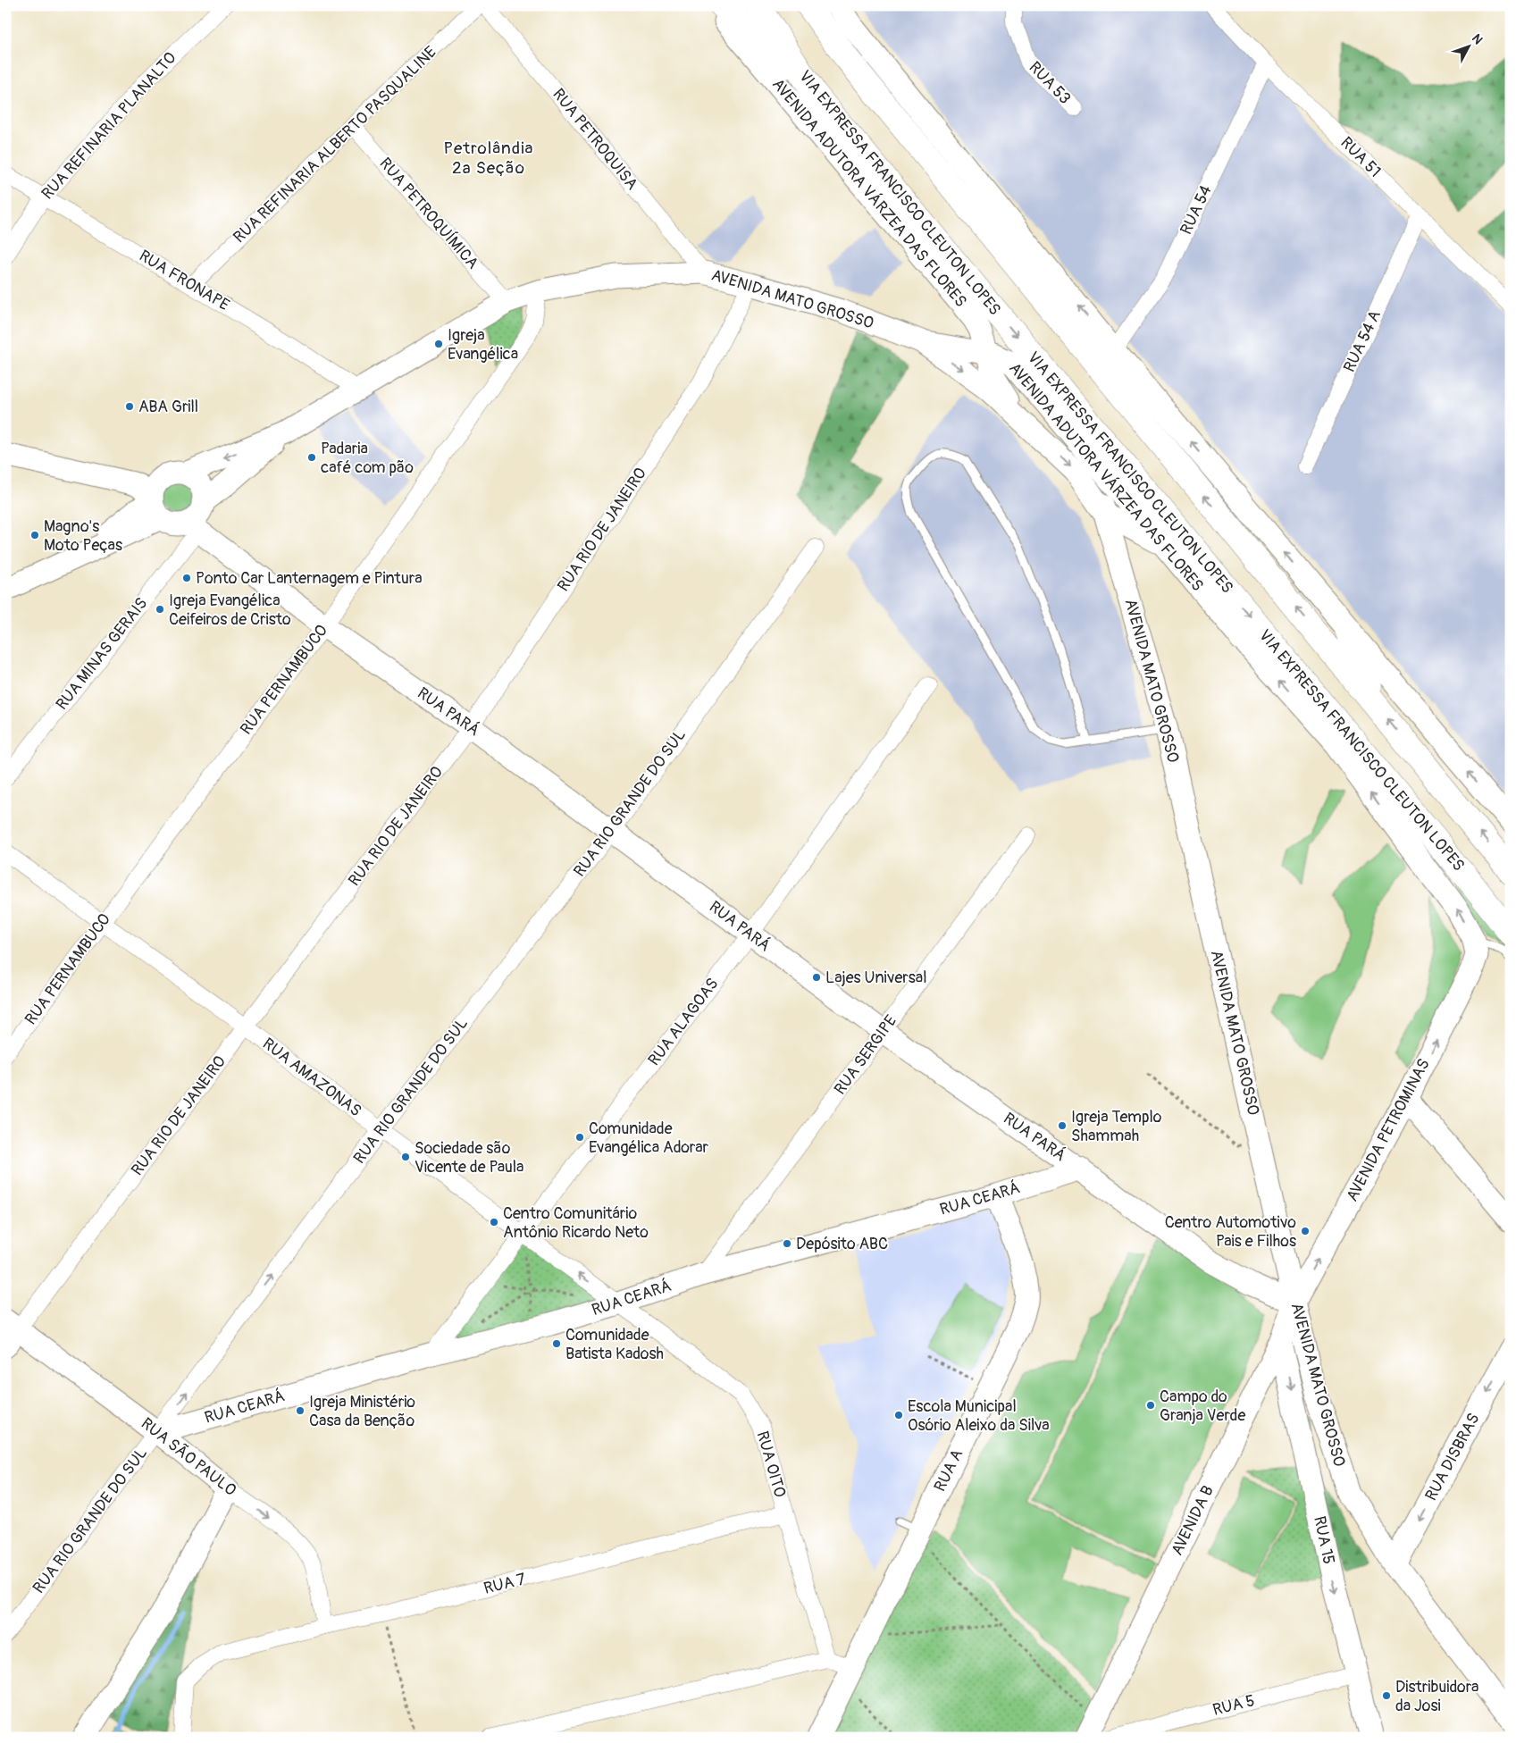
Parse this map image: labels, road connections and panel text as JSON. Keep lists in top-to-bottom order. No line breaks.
{"streets":{"highway":["VIA EXPRESSA FRANCISCO CLEUTON LOPES"],"street":["RUA 53","RUA REFINARIA PLANALTO","RUA PETROQUISA","RUA REFINARIA ALBERTO PASQUALINE","RUA 51","AVENIDA ADUTORA VÁRZEA DAS FLORES","RUA 54","RUA PETROQUÍMICA","RUA FRONAPE","AVENIDA MATO GROSSO","RUA 54 A","RUA RIO DE JANEIRO","RUA MINAS GERAIS","RUA PERNAMBUCO","RUA PARÁ","RUA RIO GRANDE DO SUL","RUA ALAGOAS","RUA SERGIPE","RUA AMAZONAS","AVENIDA PETROMINAS","RUA CEARÁ","RUA SÃO PAULO","RUA DISBRAS","RUA OITO","RUA A","AVENIDA B","RUA 15","RUA 7","RUA 5"]},"crossings":[["RUA REFINARIA PLANALTO","RUA FRONAPE"],["RUA PETROQUISA","AVENIDA MATO GROSSO"],["RUA REFINARIA ALBERTO PASQUALINE","RUA PETROQUÍMICA"],["RUA REFINARIA ALBERTO PASQUALINE","RUA FRONAPE"],["RUA 51","RUA 54"],["RUA 51","RUA 54 A"],["AVENIDA ADUTORA VÁRZEA DAS FLORES","AVENIDA PETROMINAS"],["RUA PETROQUÍMICA","AVENIDA MATO GROSSO"],["RUA FRONAPE","AVENIDA MATO GROSSO"],["AVENIDA MATO GROSSO","RUA RIO DE JANEIRO"],["AVENIDA MATO GROSSO","RUA PERNAMBUCO"],["AVENIDA MATO GROSSO","RUA PARÁ"],["AVENIDA MATO GROSSO","AVENIDA PETROMINAS"],["AVENIDA MATO GROSSO","RUA DISBRAS"],["AVENIDA MATO GROSSO","AVENIDA B"],["RUA RIO DE JANEIRO","RUA PARÁ"],["RUA RIO DE JANEIRO","RUA AMAZONAS"],["RUA RIO DE JANEIRO","RUA SÃO PAULO"],["RUA MINAS GERAIS","RUA PARÁ"],["RUA PERNAMBUCO","RUA PARÁ"],["RUA PERNAMBUCO","RUA AMAZONAS"],["RUA PARÁ","RUA RIO GRANDE DO SUL"],["RUA PARÁ","RUA ALAGOAS"],["RUA PARÁ","RUA SERGIPE"],["RUA PARÁ","AVENIDA PETROMINAS"],["RUA PARÁ","RUA CEARÁ"],["RUA PARÁ","AVENIDA B"],["RUA RIO GRANDE DO SUL","RUA AMAZONAS"],["RUA RIO GRANDE DO SUL","RUA CEARÁ"],["RUA RIO GRANDE DO SUL","RUA SÃO PAULO"],["RUA ALAGOAS","RUA AMAZONAS"],["RUA ALAGOAS","RUA CEARÁ"],["RUA SERGIPE","RUA CEARÁ"],["RUA AMAZONAS","RUA CEARÁ"],["RUA AMAZONAS","RUA OITO"],["AVENIDA PETROMINAS","AVENIDA B"],["RUA CEARÁ","RUA SÃO PAULO"],["RUA CEARÁ","RUA OITO"],["RUA CEARÁ","RUA A"],["RUA SÃO PAULO","RUA 7"],["RUA OITO","RUA 7"],["AVENIDA B","RUA 15"],["RUA 15","RUA 5"]],"one_way":["AVENIDA PETROMINAS","RUA SÃO PAULO","RUA DISBRAS","RUA 15"],"districts":["Petrolândia 2ª Seção"],"places":["Igreja Evangélica","ABA Grill","Padaria café com pão","Magno's Moto Peças","Ponto Car Lanternagem e Pintura","Igreja Evangélica Ceifeiros de Cristo","Lajes Universal","Igreja Templo Shammah","Comunidade Evangélica Adorar","Sociedade são Vicente de Paula","Centro Comunitário Antônio Ricardo Neto","Centro Automotivo Pais e Filhos","Depósito ABC","Comunidade Batista Kadosh","Campo do Granja Verde","Igreja Ministério Casa da Benção","Escola Municipal Osório Aleixo da Silva","Distribuidora da Josi"],"north":"top right"}
